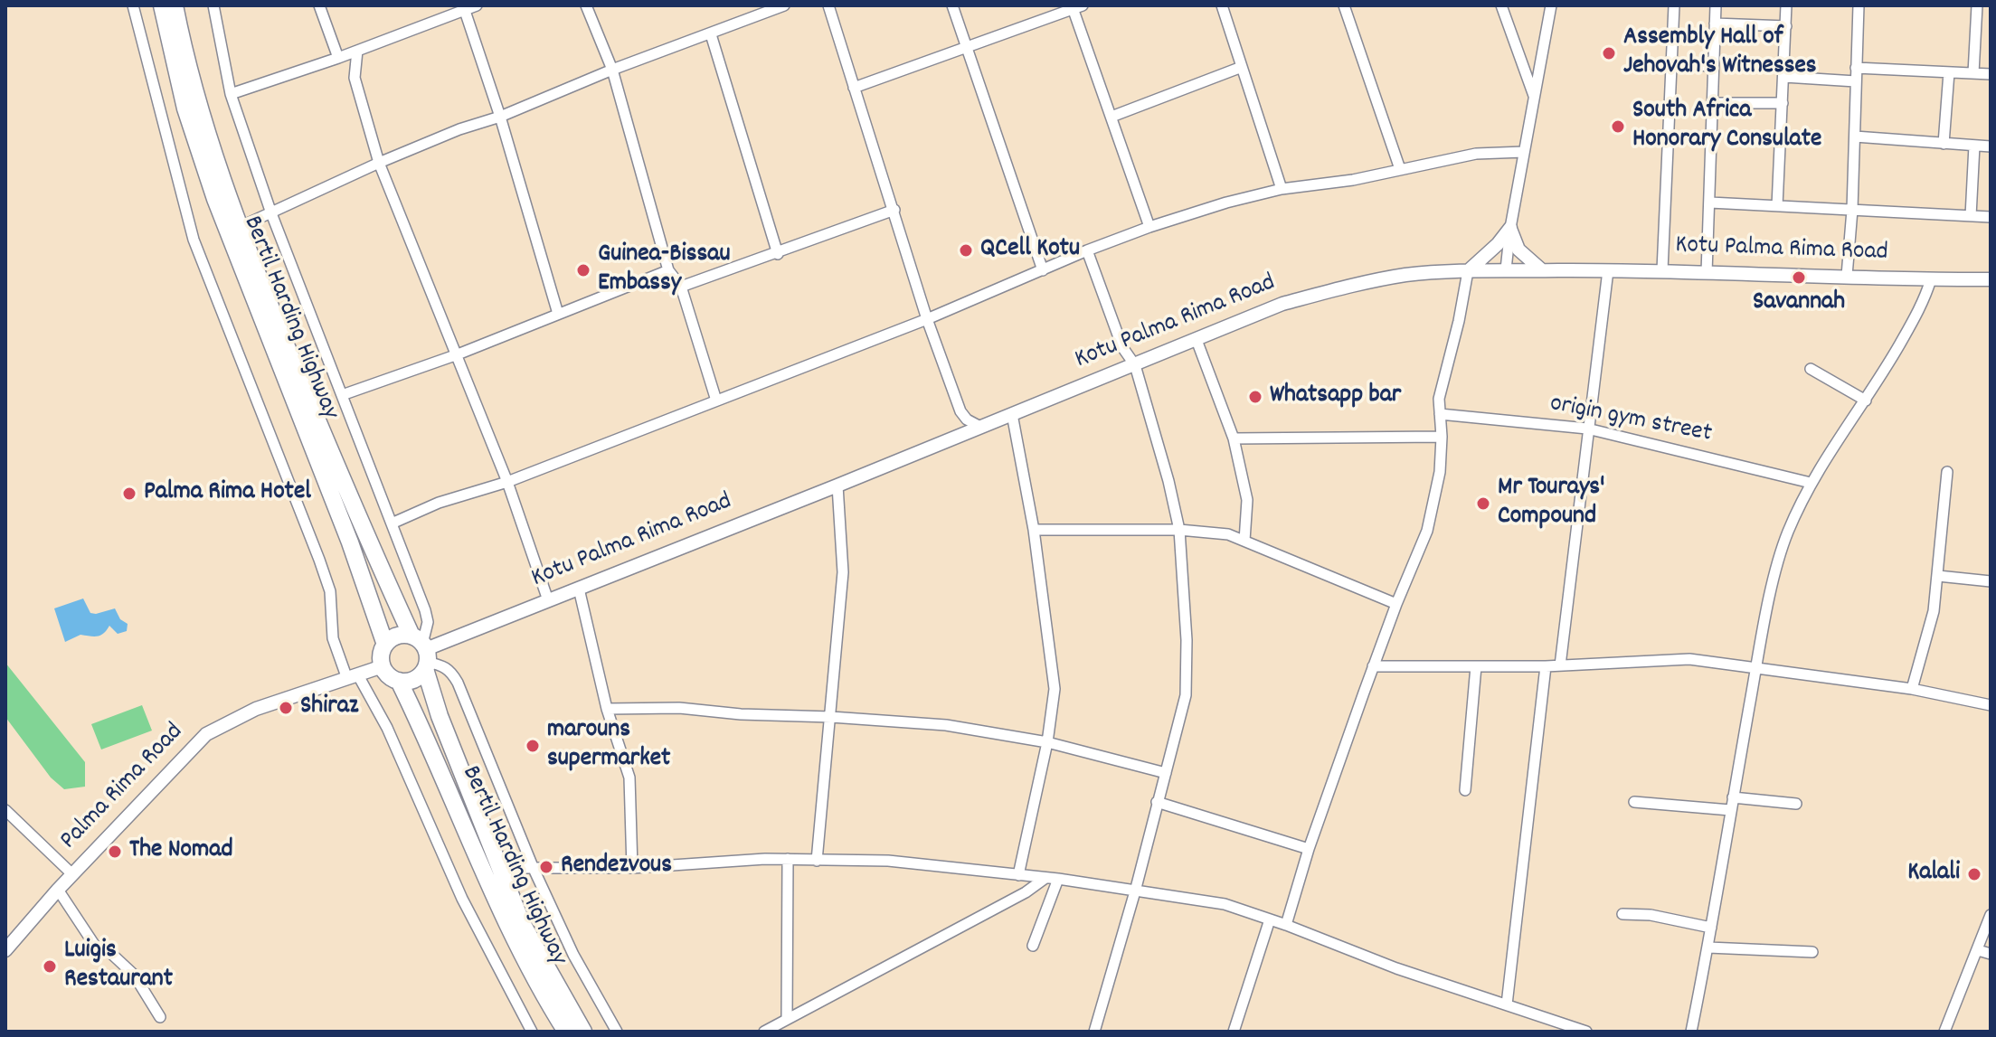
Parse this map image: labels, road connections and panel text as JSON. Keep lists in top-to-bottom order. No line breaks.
{"streets":{"main road":["Bertil Harding Highway"],"street":["Kotu Palma Rima Road","origin gym street","Palma Rima Road"]},"crossings":[["Kotu Palma Rima Road","Bertil Harding Highway"],["Kotu Palma Rima Road","Palma Rima Road"],["Bertil Harding Highway","Palma Rima Road"]],"places":["Assembly Hall of Jehovah's Witnesses","South Africa Honorary Consulate","QCell Kotu","Guinea-Bissau Embassy","Savannah","Whatsapp bar","Palma Rima Hotel","Mr Tourays' Compound","Shiraz","marouns supermarket","The Nomad","Rendezvous","Kalali","Luigis Restaurant"]}
